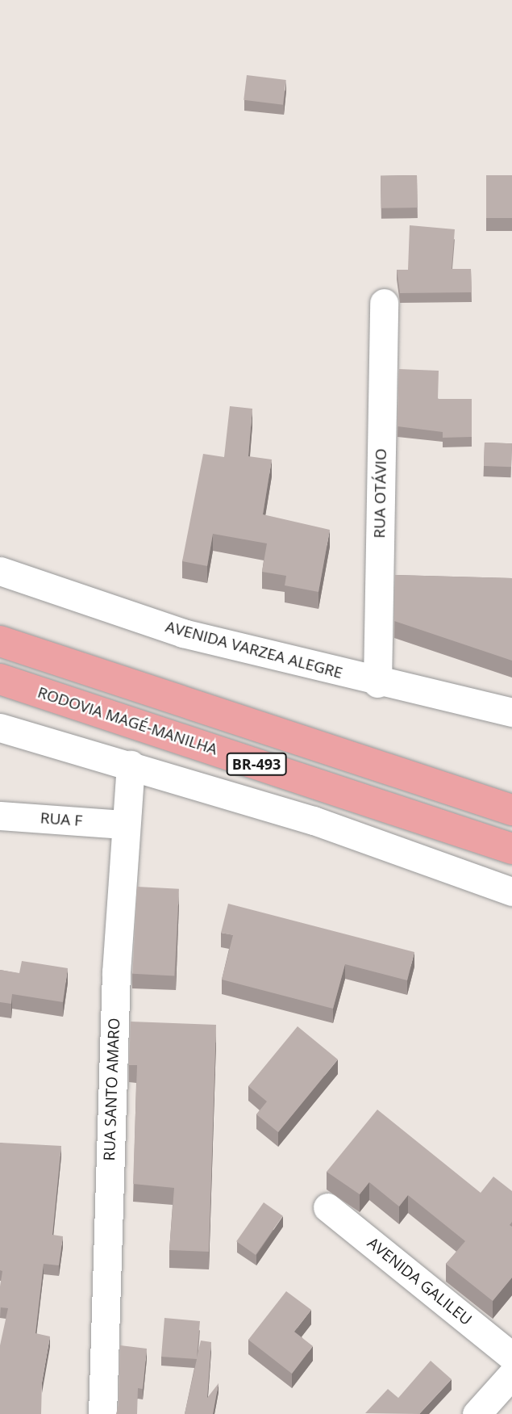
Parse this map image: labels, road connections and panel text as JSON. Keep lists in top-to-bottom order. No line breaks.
{"streets":{"highway":["RODOVIA MAGÉ-MANILHA","BR-493"],"street":["RUA OTÁVIO","AVENIDA VARZEA ALEGRE","RUA F","RUA SANTO AMARO","AVENIDA GALILEU"]},"crossings":[["RUA OTÁVIO","AVENIDA VARZEA ALEGRE"],["RUA F","RUA SANTO AMARO"]]}
